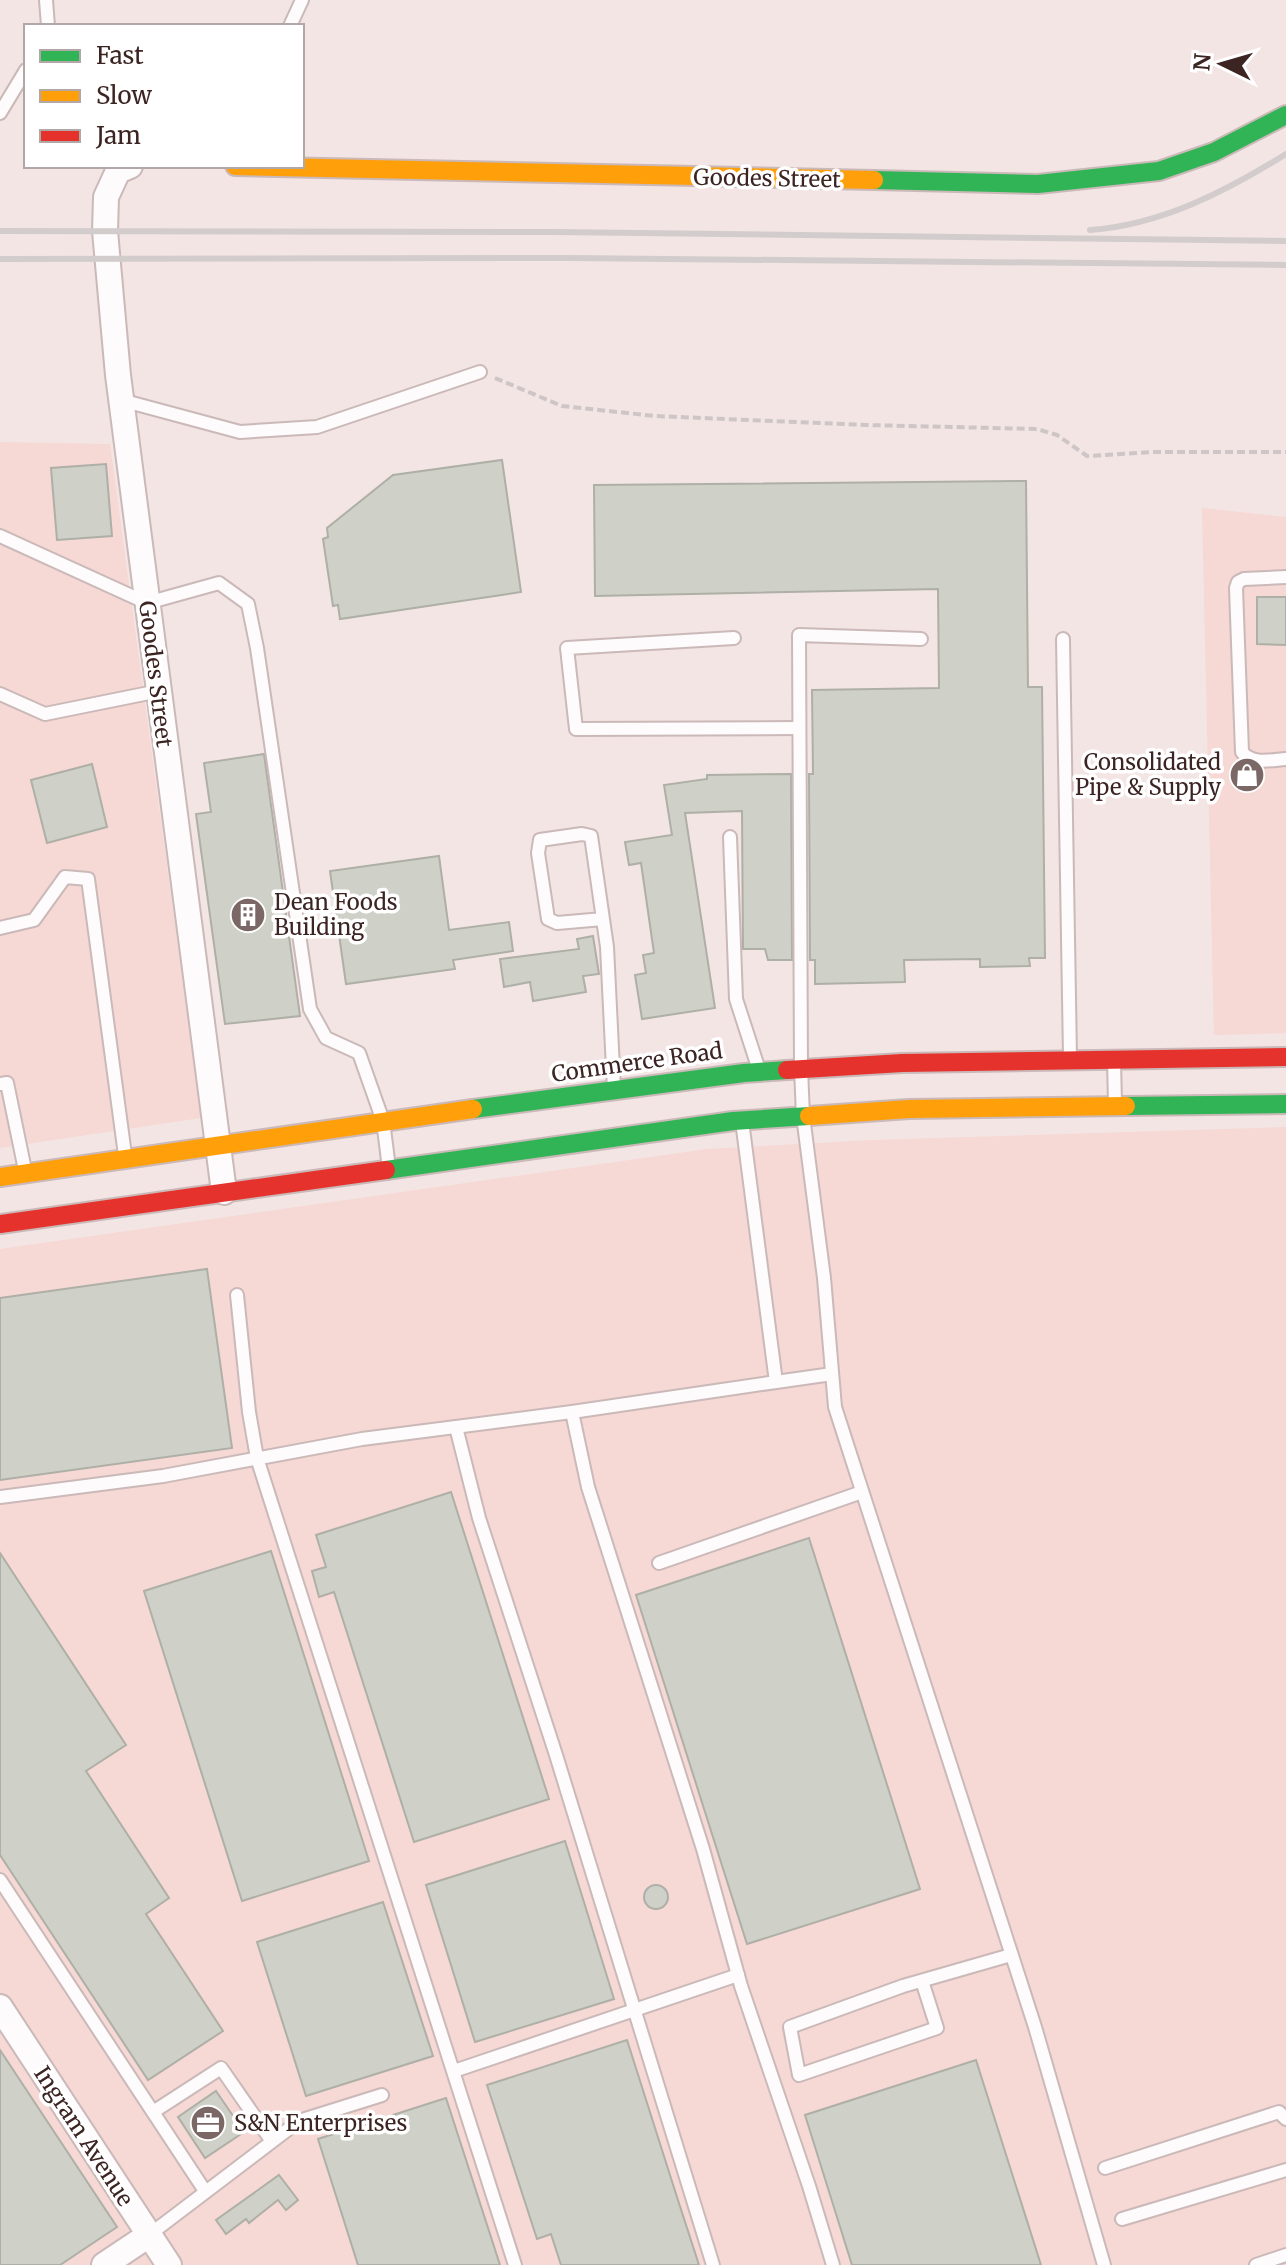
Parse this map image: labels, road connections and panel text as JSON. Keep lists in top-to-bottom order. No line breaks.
{"streets":{"main road":["Goodes Street","Commerce Road"],"street":["Ingram Avenue"]},"crossings":[["Goodes Street","Commerce Road"]],"places":{"shop":["Consolidated Pipe & Supply"],"building":["Dean Foods Building"],"office":["S&N Enterprises"]},"legend":["Fast","Slow","Jam"],"north":"left"}
